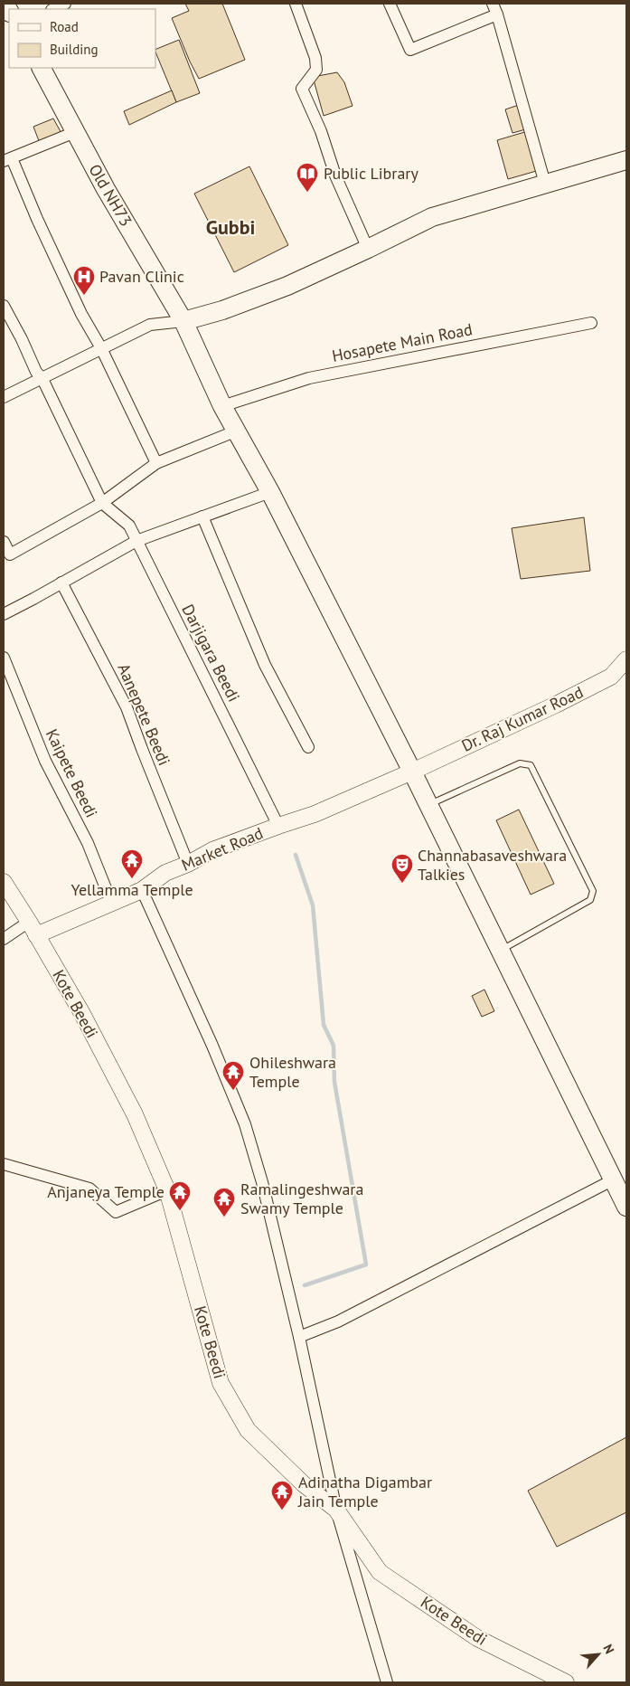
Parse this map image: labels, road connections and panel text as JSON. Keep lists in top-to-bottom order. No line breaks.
{"streets":{"main road":["Old NH73"],"street":["Hosapete Main Road","Darjigara Beedi","Aanepete Beedi","Dr. Raj Kumar Road","Kaipete Beedi","Market Road","Kote Beedi"]},"crossings":[["Old NH73","Hosapete Main Road"],["Old NH73","Dr. Raj Kumar Road"],["Old NH73","Market Road"],["Darjigara Beedi","Market Road"],["Aanepete Beedi","Market Road"],["Dr. Raj Kumar Road","Market Road"],["Kaipete Beedi","Market Road"],["Market Road","Kote Beedi"]],"districts":["Gubbi"],"places":{"library":["Public Library"],"hospital":["Pavan Clinic"],"temple":["Yellamma Temple","Ohileshwara Temple","Anjaneya Temple","Ramalingeshwara Swamy Temple","Adinatha Digambar Jain Temple"],"theatre":["Channabasaveshwara Talkies"]},"legend":["Road","Building"],"north":"top right"}
